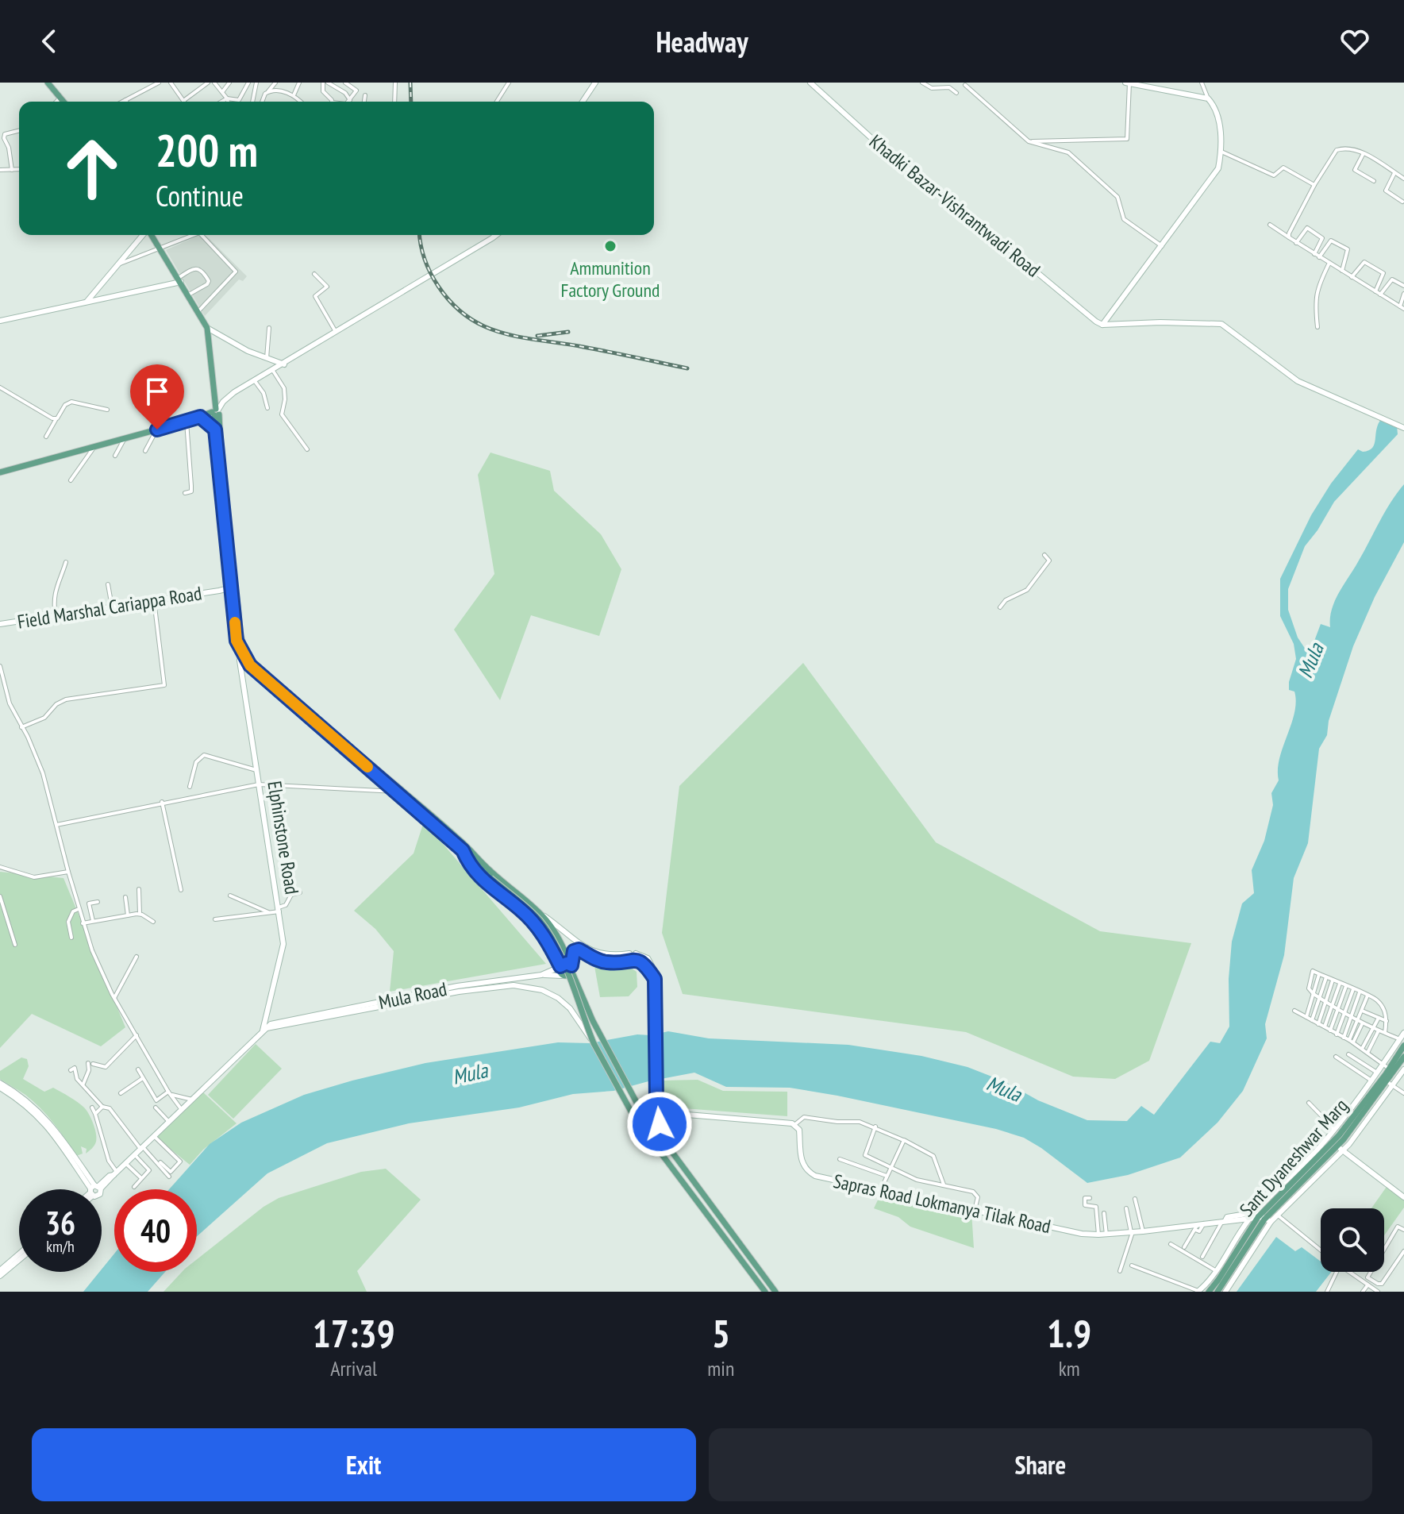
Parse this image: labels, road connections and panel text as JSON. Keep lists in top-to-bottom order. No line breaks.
{"streets":{"main road":["Elphinstone Road","Sant Dyaneshwar Marg"],"street":["Khadki Bazar-Vishrantwadi Road","Field Marshal Cariappa Road","Mula Road","Sapras Road Lokmanya Tilak Road"]},"crossings":[["Field Marshal Cariappa Road","Elphinstone Road"],["Elphinstone Road","Mula Road"],["Sant Dyaneshwar Marg","Sapras Road Lokmanya Tilak Road"]],"water":["Mula"],"places":["Ammunition Factory Ground"],"page":{"header":"Headway","turn":["200 m","Continue"],"speed":"36 km/h","limit":"40","eta":["17:39","Arrival","5","min","1.9","km"],"buttons":["Exit","Share"]}}
